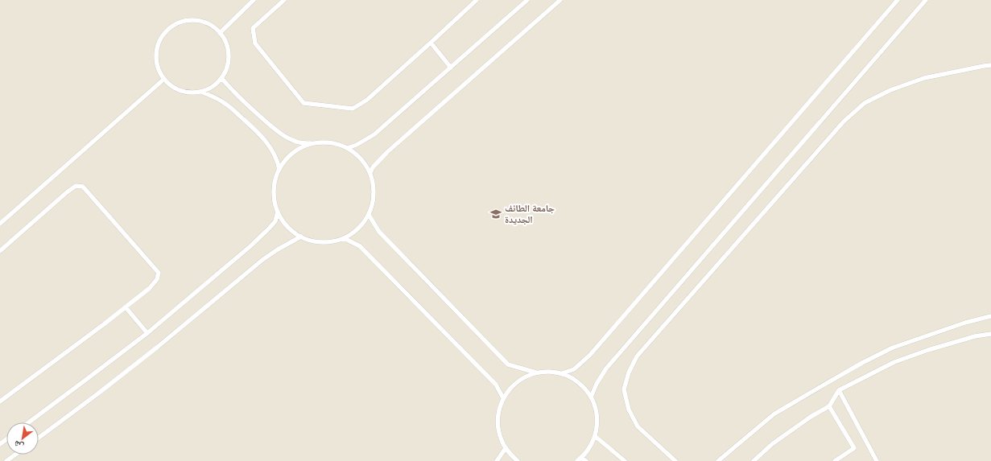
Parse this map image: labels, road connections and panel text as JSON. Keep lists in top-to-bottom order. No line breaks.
{"places":{"school or university":["جامعة الطائف الجديدة"]},"north":"bottom left"}
